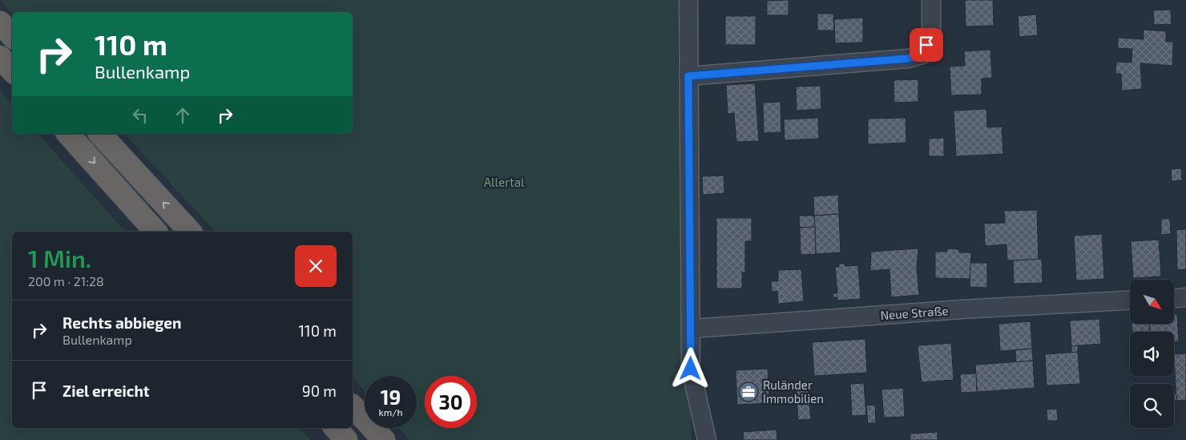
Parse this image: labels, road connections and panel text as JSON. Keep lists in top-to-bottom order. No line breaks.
{"streets":{"street":["Neue Straße"]},"parks":["Allertal"],"places":{"office":["Ruländer Immobilien"]},"north":"bottom right","page":{"turn":["110 m","Bullenkamp"],"heading":["1 Min.","200 m · 21:28"],"list":[{"name":"Rechts abbiegen","note":"Bullenkamp","value":"110 m"},{"name":"Ziel erreicht","value":"90 m"}],"speed":"19 km/h","limit":"30"}}
